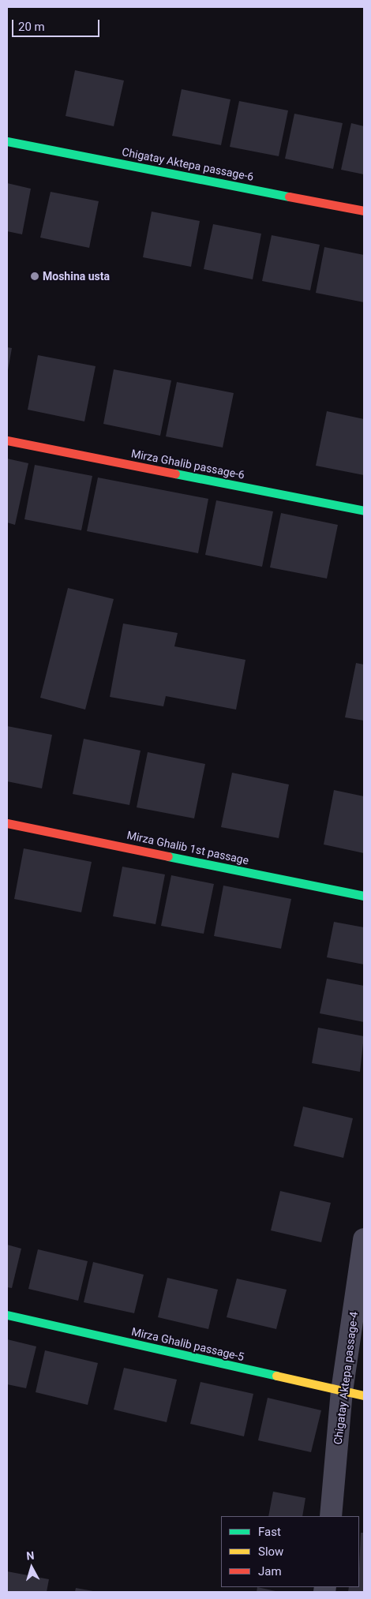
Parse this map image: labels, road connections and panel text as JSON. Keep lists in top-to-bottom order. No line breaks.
{"streets":{"street":["Chigatay Aktepa passage-6","Mirza Ghalib passage-6","Mirza Ghalib 1st passage","Mirza Ghalib passage-5","Chigatay Aktepa passage-4"]},"crossings":[["Mirza Ghalib passage-5","Chigatay Aktepa passage-4"]],"places":["Moshina usta"],"legend":["Fast","Slow","Jam"],"scale_bar":"20 m","north":"top"}
